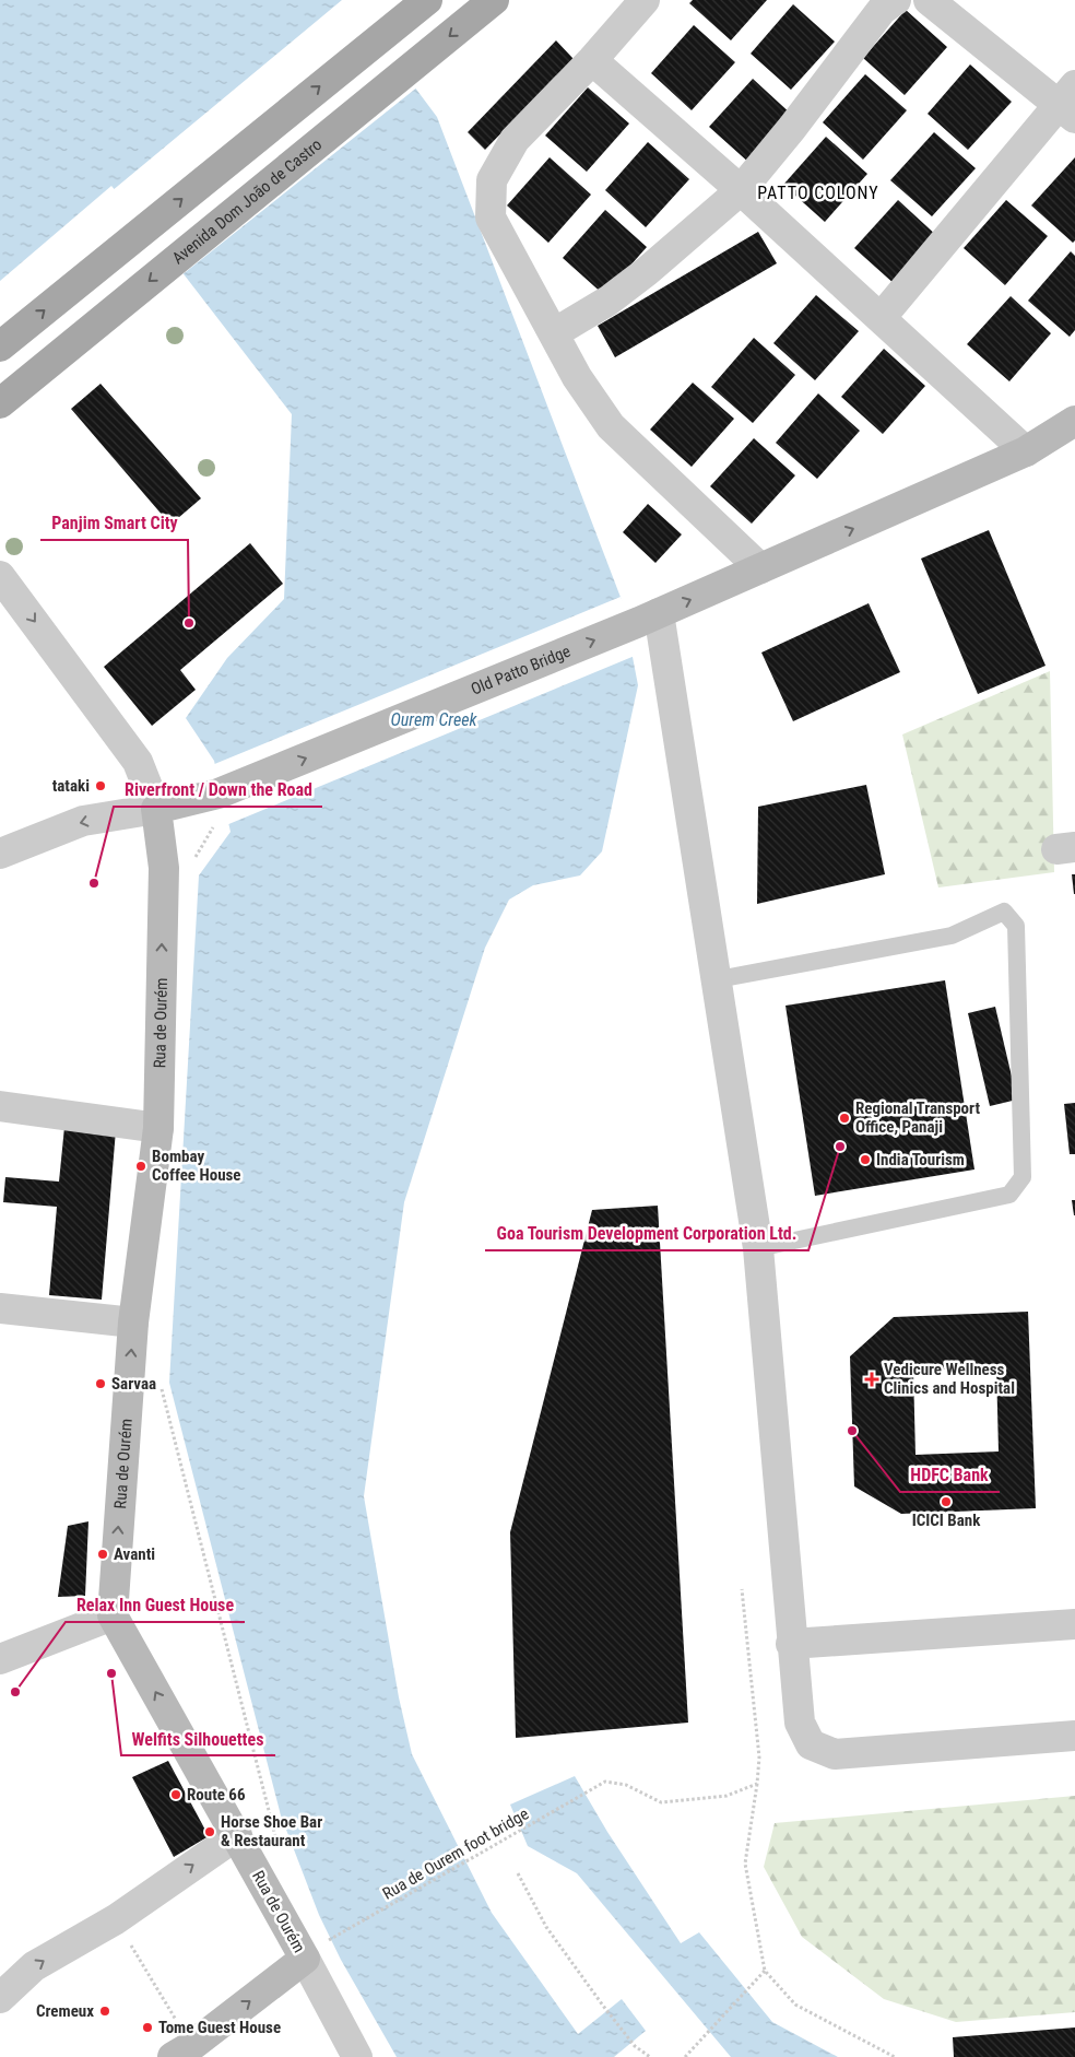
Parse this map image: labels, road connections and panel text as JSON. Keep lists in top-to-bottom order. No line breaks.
{"streets":{"main road":["Avenida Dom João de Castro","Old Patto Bridge","Rua de Ourém"],"path":["Rua de Ourem foot bridge"]},"crossings":[["Old Patto Bridge","Rua de Ourém"]],"one_way":["Old Patto Bridge","Rua de Ourém"],"districts":["PATTO COLONY"],"water":["Ourem Creek"],"places":{"other":["Panjim Smart City","tataki","Riverfront / Down the Road","Regional Transport Office, Panaji","Goa Tourism Development Corporation Ltd.","India Tourism","Bombay Coffee House","Sarvaa","HDFC Bank","ICICI Bank","Avanti","Welfits Silhouettes","Relax Inn Guest House","Route 66","Horse Shoe Bar & Restaurant","Cremeux","Tome Guest House"],"health":["Vedicure Wellness Clinics and Hospital"]}}
